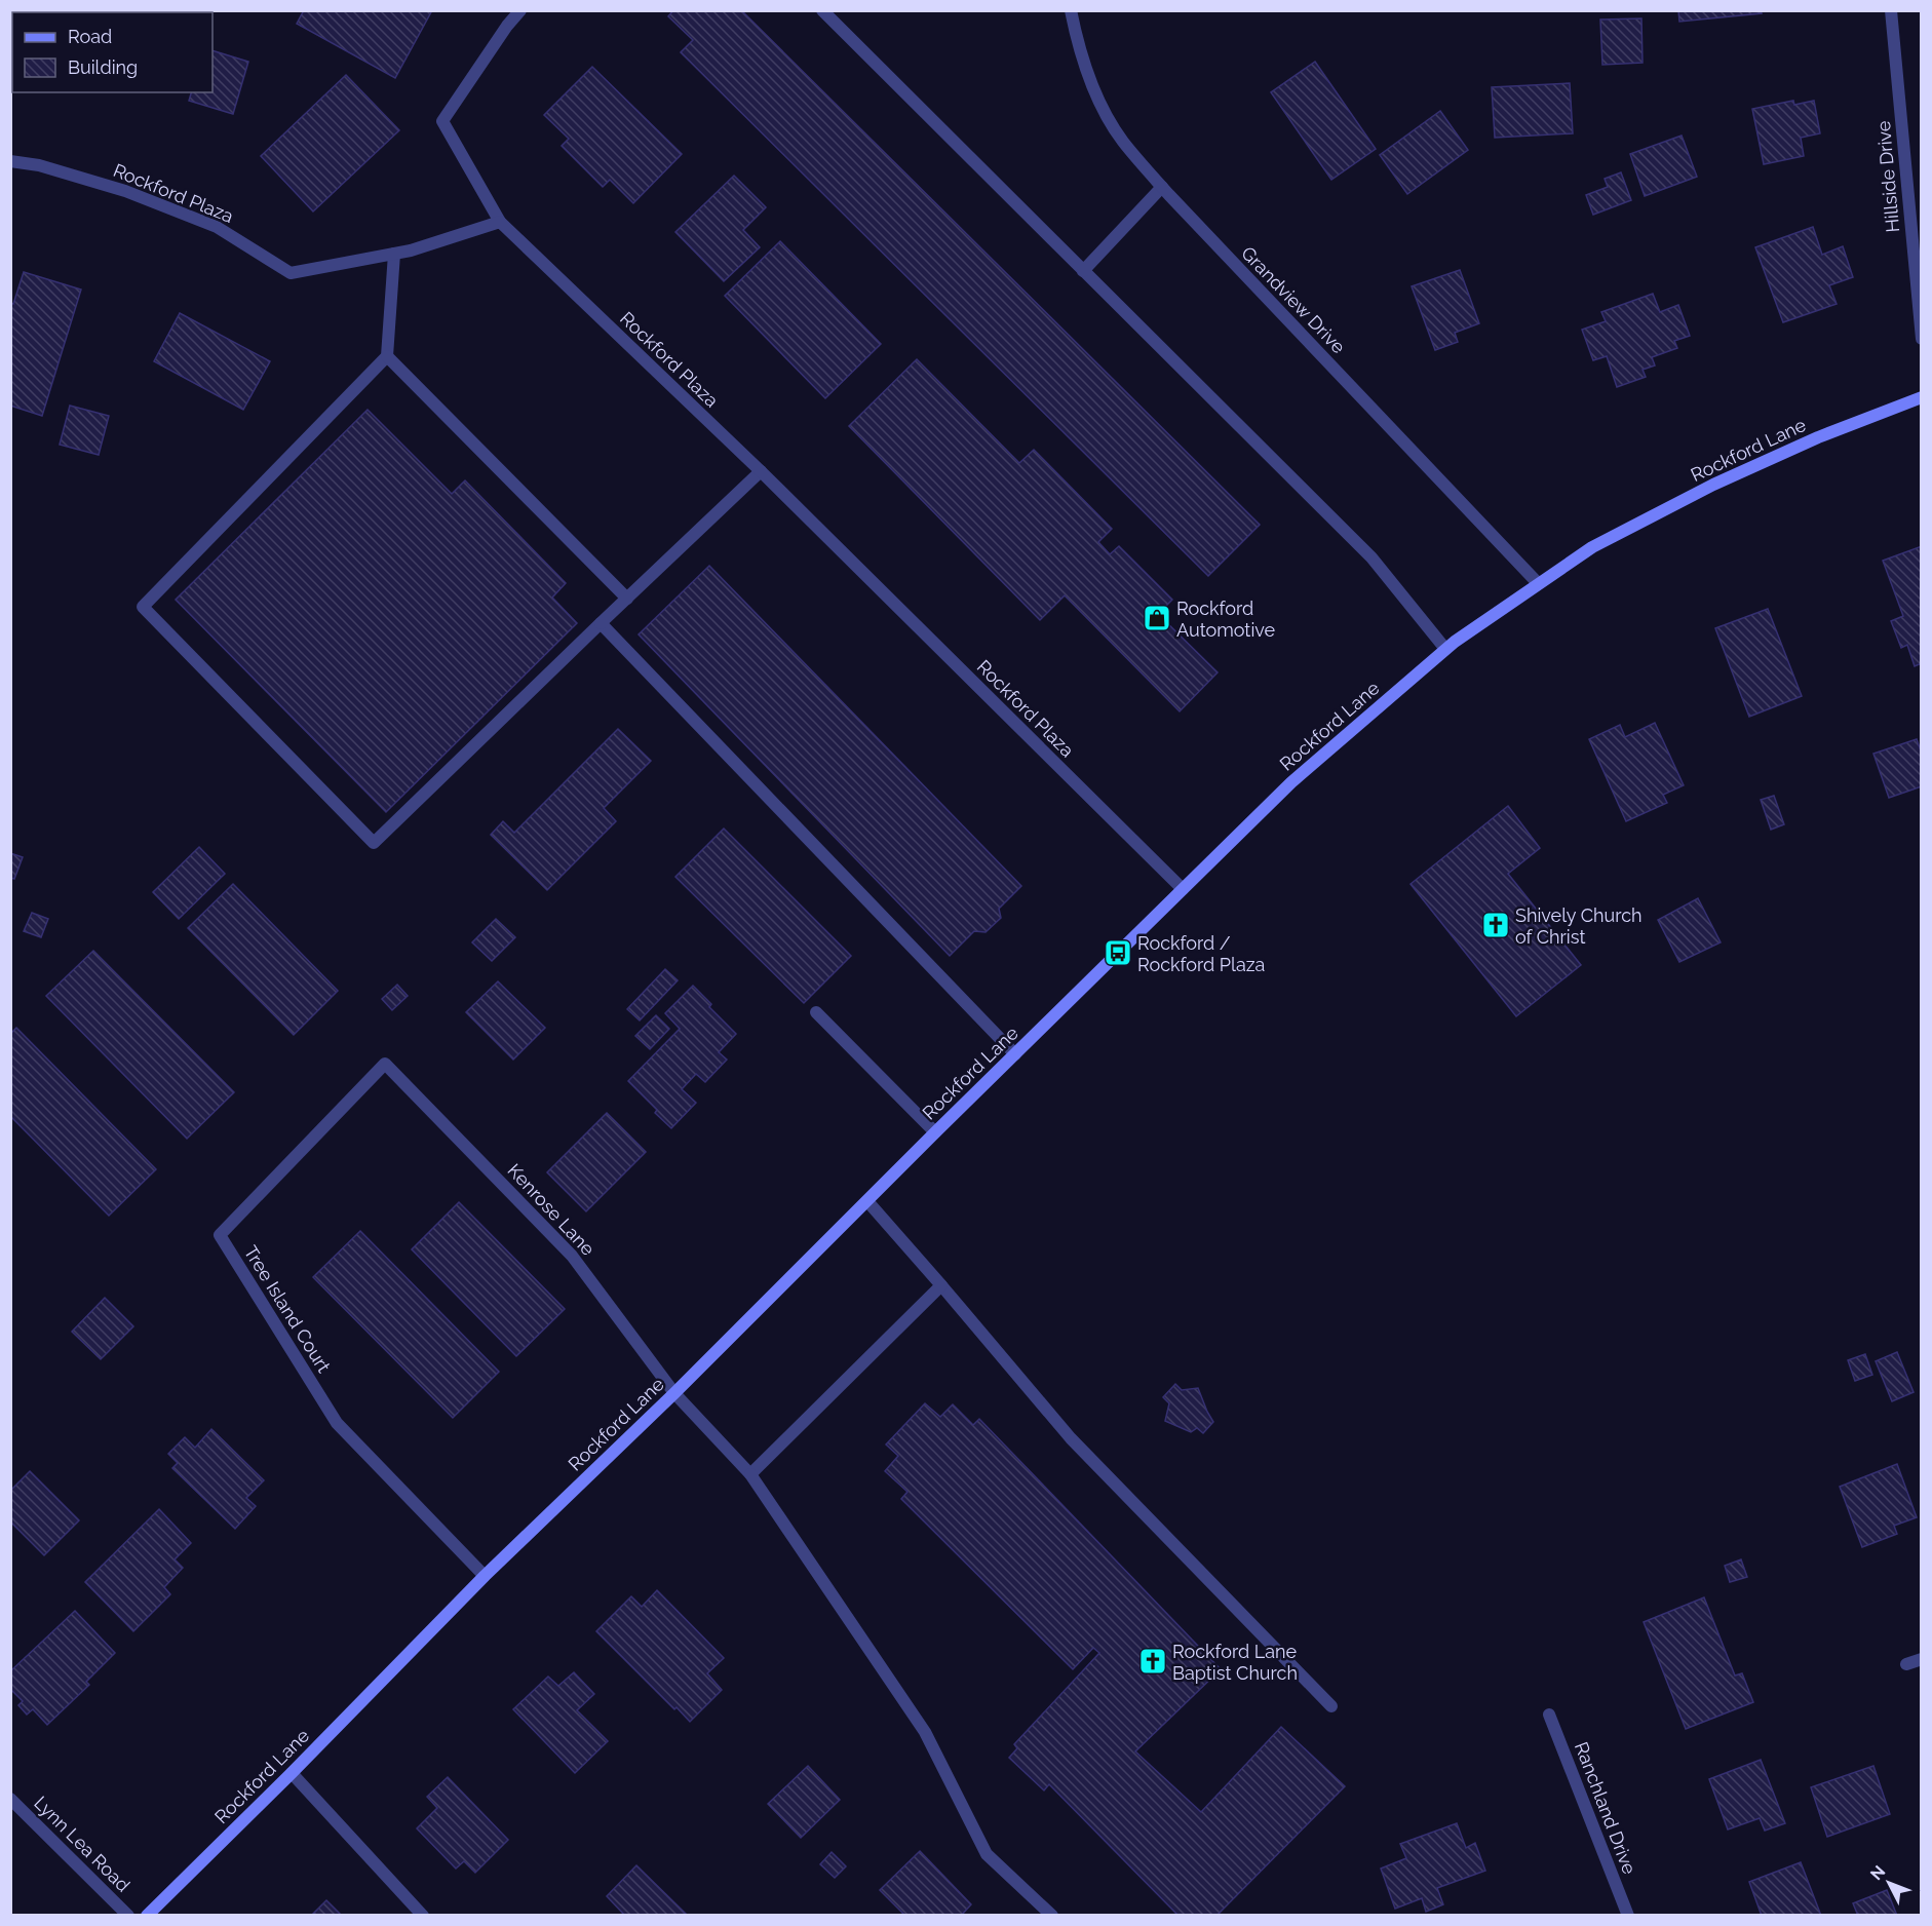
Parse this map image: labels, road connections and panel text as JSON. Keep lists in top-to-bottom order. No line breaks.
{"streets":{"main road":["Rockford Lane"],"street":["Hillside Drive","Rockford Plaza","Grandview Drive","Kenrose Lane","Tree Island Court","Ranchland Drive","Lynn Lea Road"]},"crossings":[["Rockford Plaza","Rockford Lane"],["Grandview Drive","Rockford Lane"],["Rockford Lane","Kenrose Lane"],["Rockford Lane","Tree Island Court"],["Kenrose Lane","Tree Island Court"]],"places":{"shop":["Rockford Automotive"],"church":["Shively Church of Christ","Rockford Lane Baptist Church"],"bus stop":["Rockford / Rockford Plaza"]},"legend":["Road","Building"],"north":"top left"}
